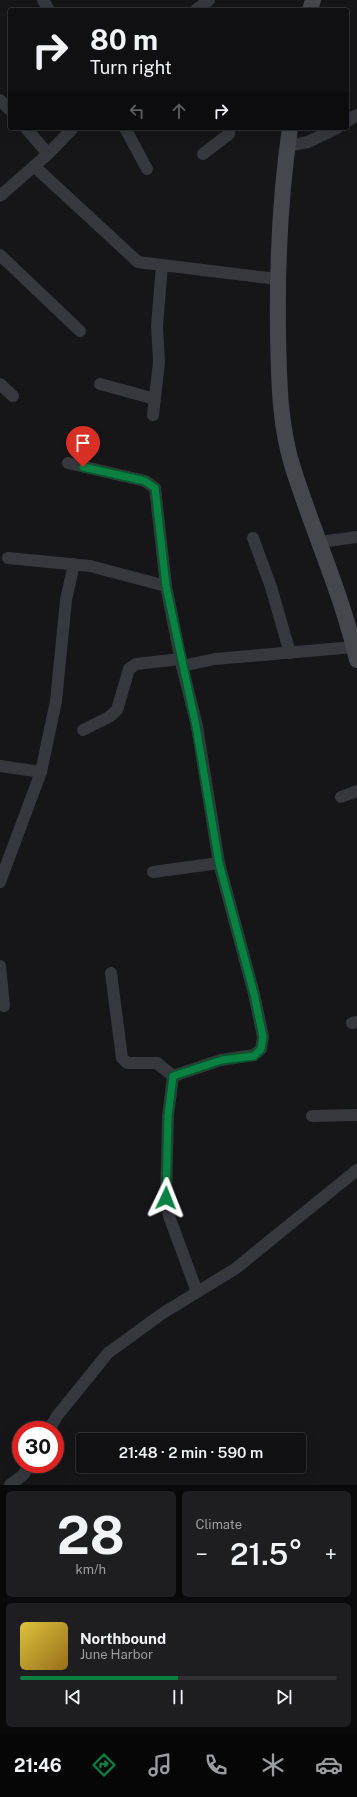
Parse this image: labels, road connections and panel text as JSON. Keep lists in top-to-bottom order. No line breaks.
{"page":{"turn":["80 m","Turn right"],"limit":"30","trip":"21:48 · 2 min · 590 m","tile":[["28","km/h"],"Climate"],"heat":["−","21.5°","+"],"song":["Northbound","June Harbor"],"tabs":"21:46"}}
